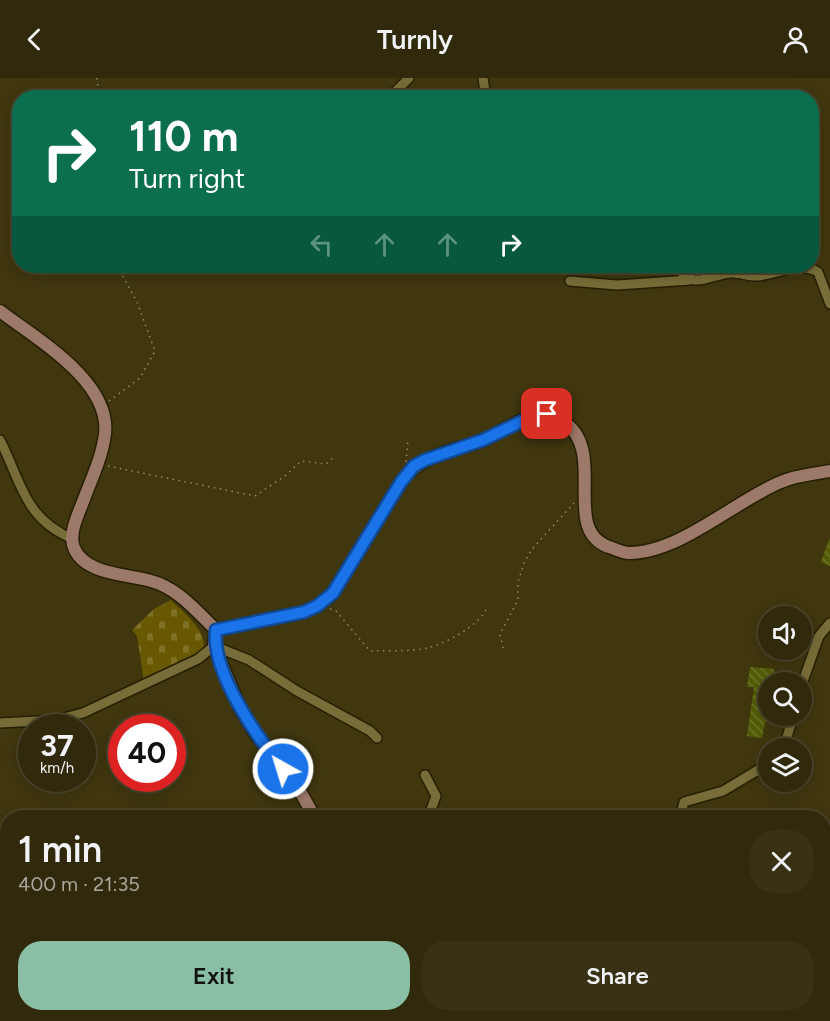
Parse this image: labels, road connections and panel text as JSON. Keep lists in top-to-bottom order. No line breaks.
{"page":{"header":"Turnly","turn":["110 m","Turn right"],"speed":"37 km/h","limit":"40","heading":["1 min","400 m · 21:35"],"buttons":["Exit","Share"]}}
